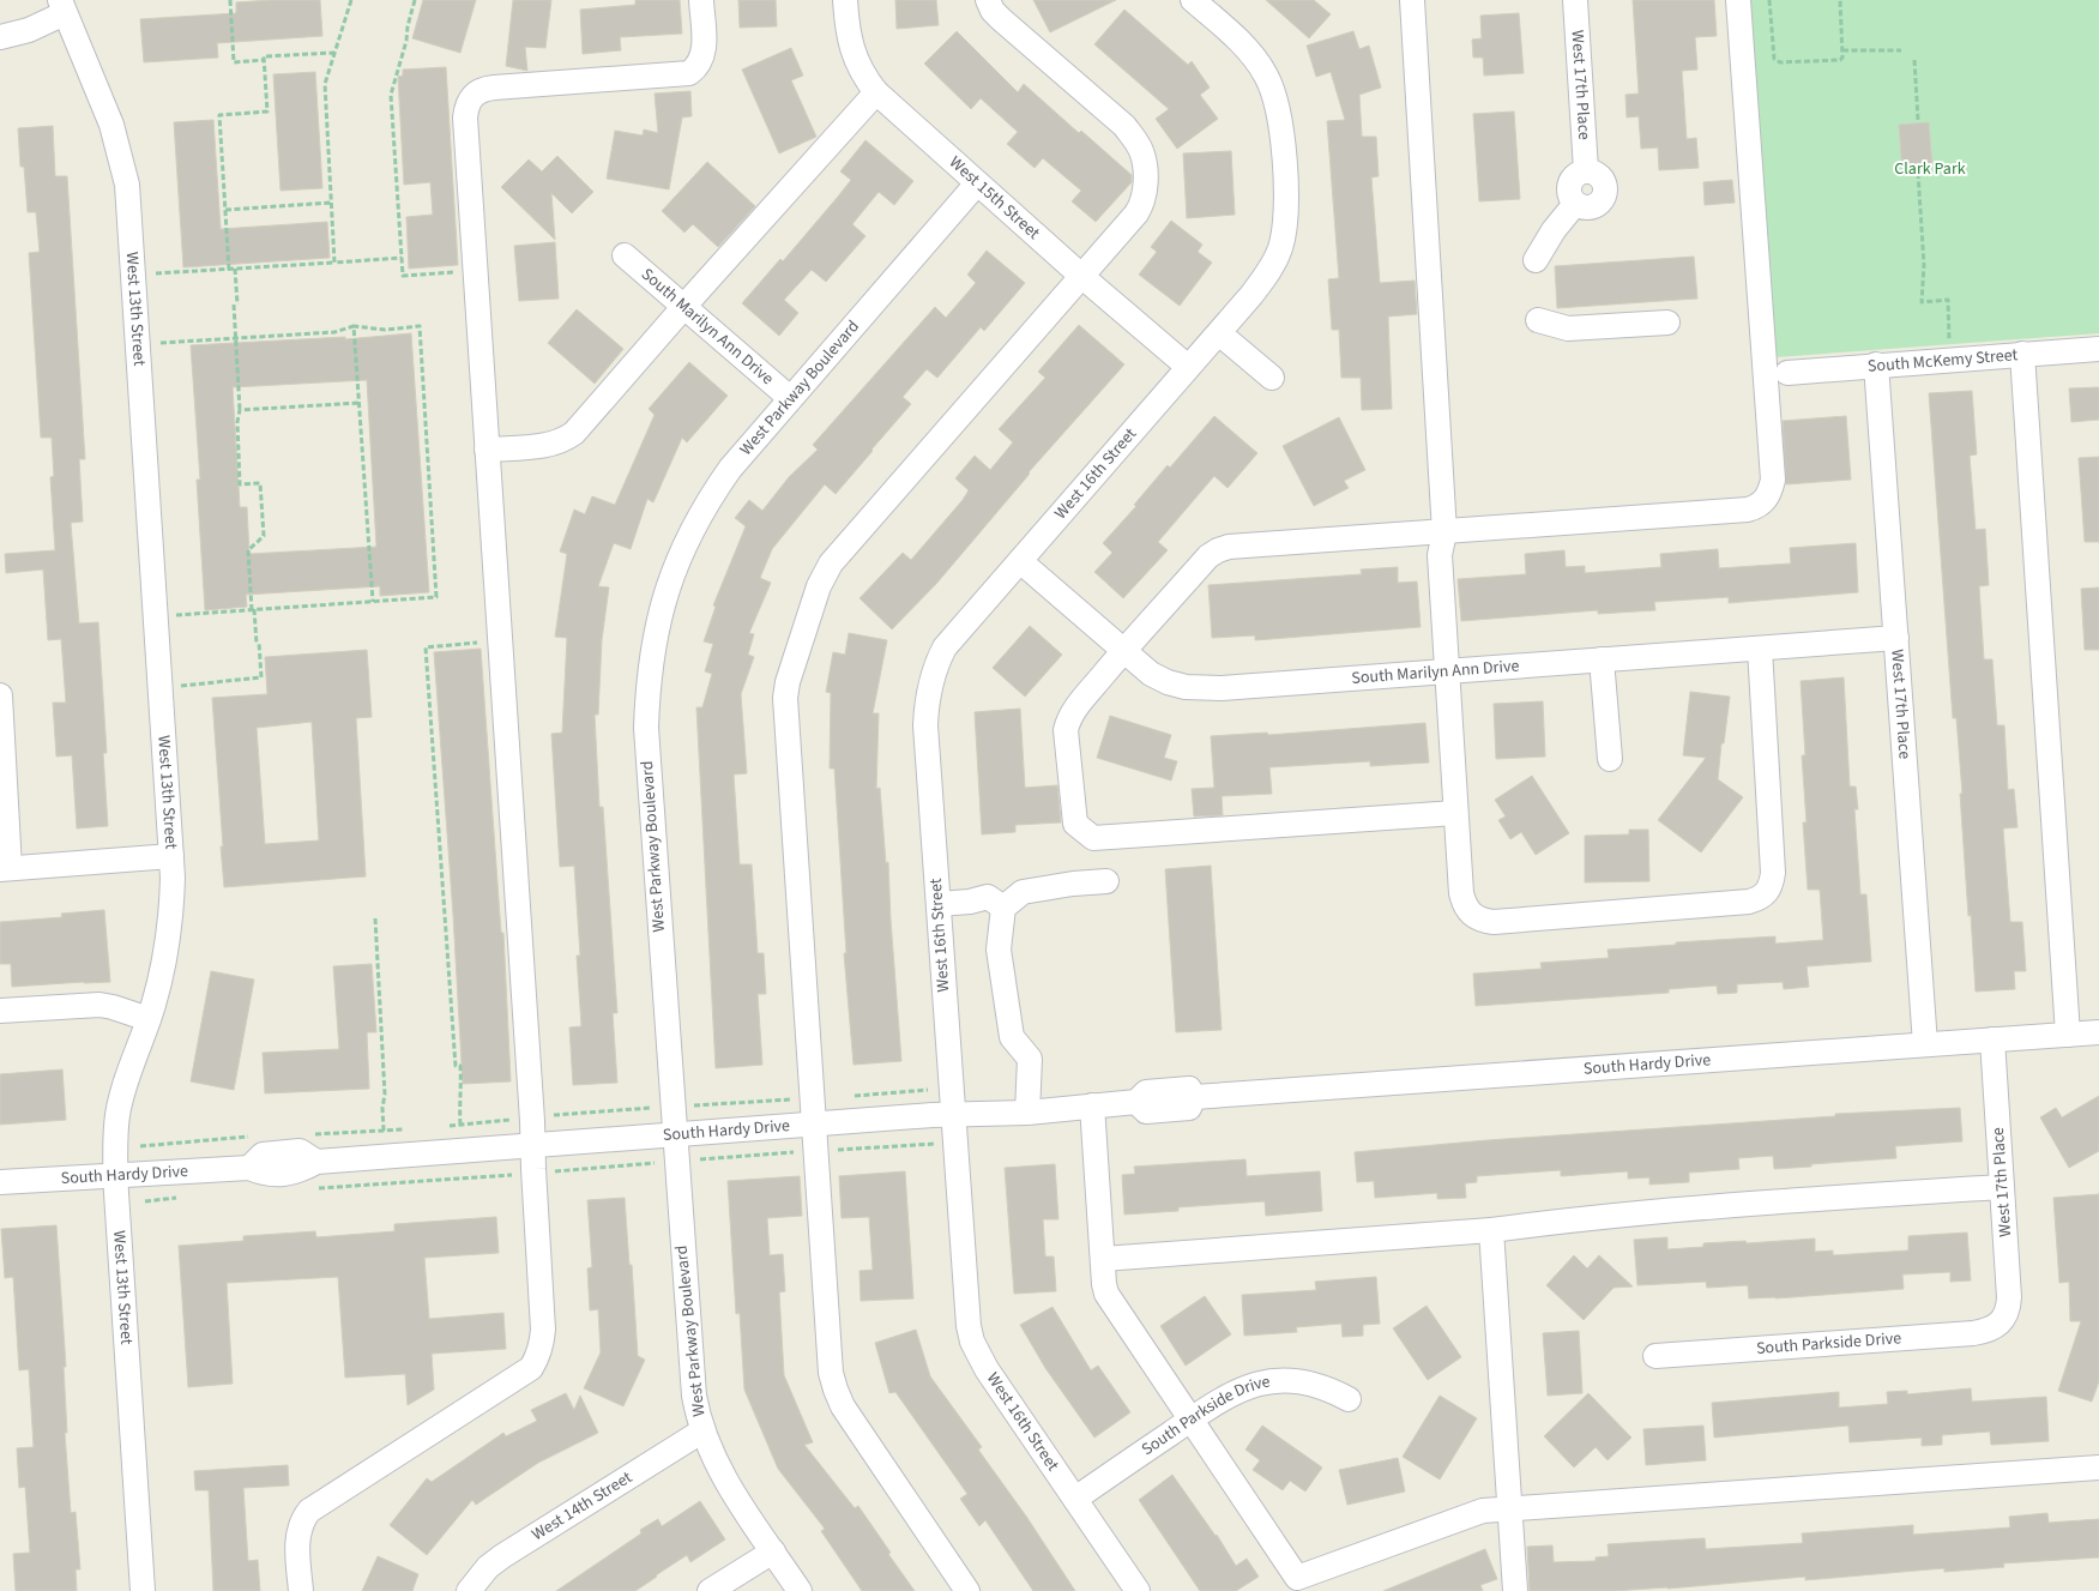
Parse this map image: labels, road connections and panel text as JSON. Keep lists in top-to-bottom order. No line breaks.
{"streets":{"street":["West 17th Place","West 15th Street","West 13th Street","South Marilyn Ann Drive","South McKemy Street","West Parkway Boulevard","West 16th Street","South Hardy Drive","South Parkside Drive","West 14th Street"]},"crossings":[["West 17th Place","South Marilyn Ann Drive"],["West 17th Place","South McKemy Street"],["West 17th Place","South Hardy Drive"],["West 17th Place","South Parkside Drive"],["West 15th Street","West Parkway Boulevard"],["West 15th Street","West 16th Street"],["West 13th Street","South Hardy Drive"],["South Marilyn Ann Drive","West Parkway Boulevard"],["South Marilyn Ann Drive","West 16th Street"],["West Parkway Boulevard","South Hardy Drive"],["West Parkway Boulevard","West 14th Street"],["West 16th Street","South Hardy Drive"],["West 16th Street","South Parkside Drive"]],"parks":["Clark Park"]}
